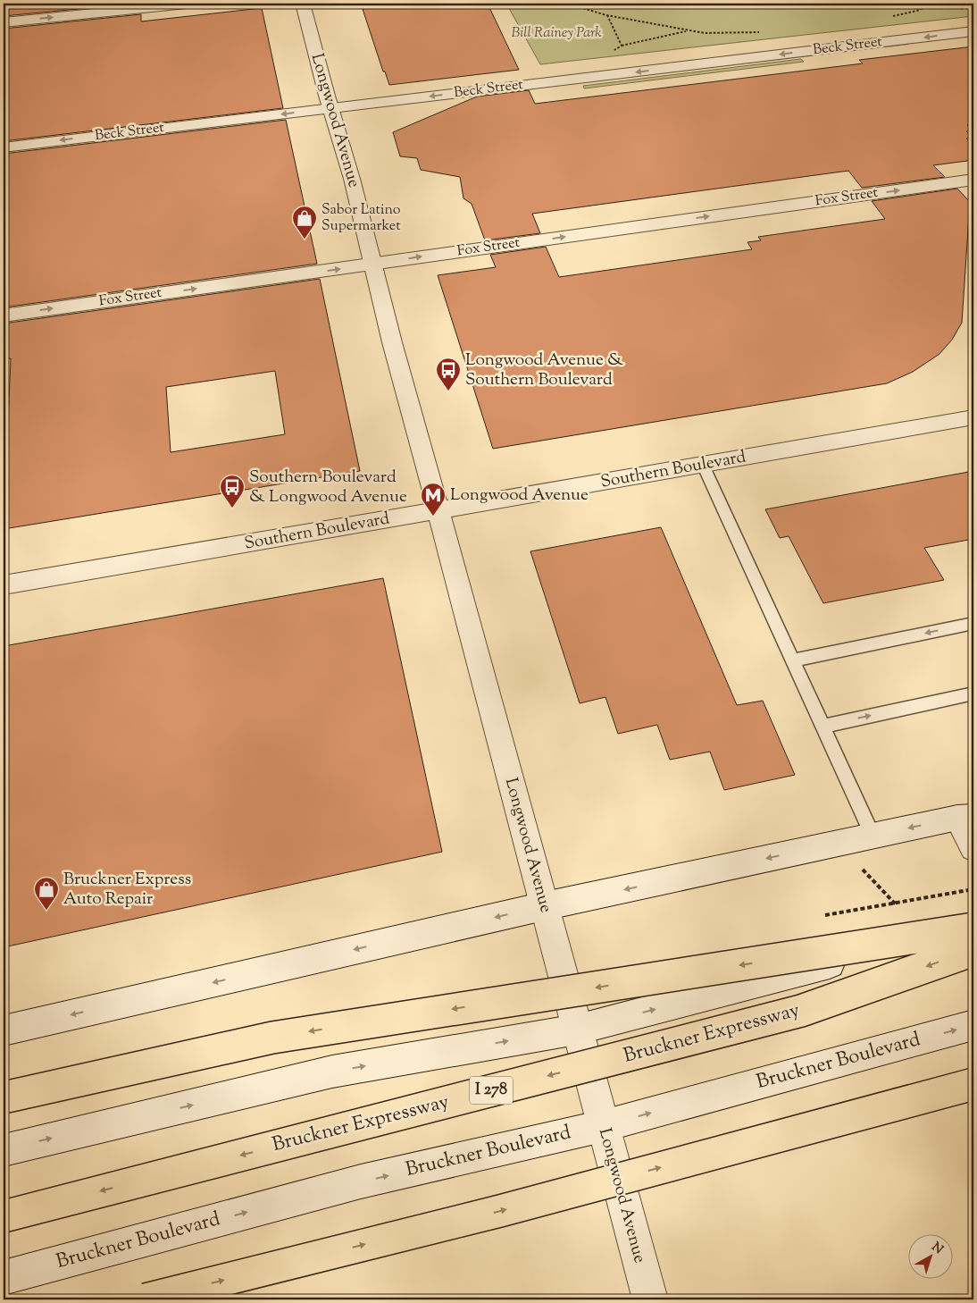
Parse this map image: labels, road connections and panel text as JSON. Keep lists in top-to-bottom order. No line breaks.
{"streets":{"highway":["Bruckner Expressway","I 278"],"street":["Beck Street","Longwood Avenue","Fox Street","Southern Boulevard","Bruckner Boulevard"]},"crossings":[["Beck Street","Longwood Avenue"],["Longwood Avenue","Fox Street"],["Longwood Avenue","Southern Boulevard"],["Longwood Avenue","Bruckner Boulevard"]],"one_way":["Beck Street","Fox Street"],"parks":["Bill Rainey Park"],"places":{"shop":["Sabor Latino Supermarket","Bruckner Express Auto Repair"],"bus stop":["Longwood Avenue & Southern Boulevard","Southern Boulevard & Longwood Avenue"],"metro station":["Longwood Avenue"]},"north":"top right"}
